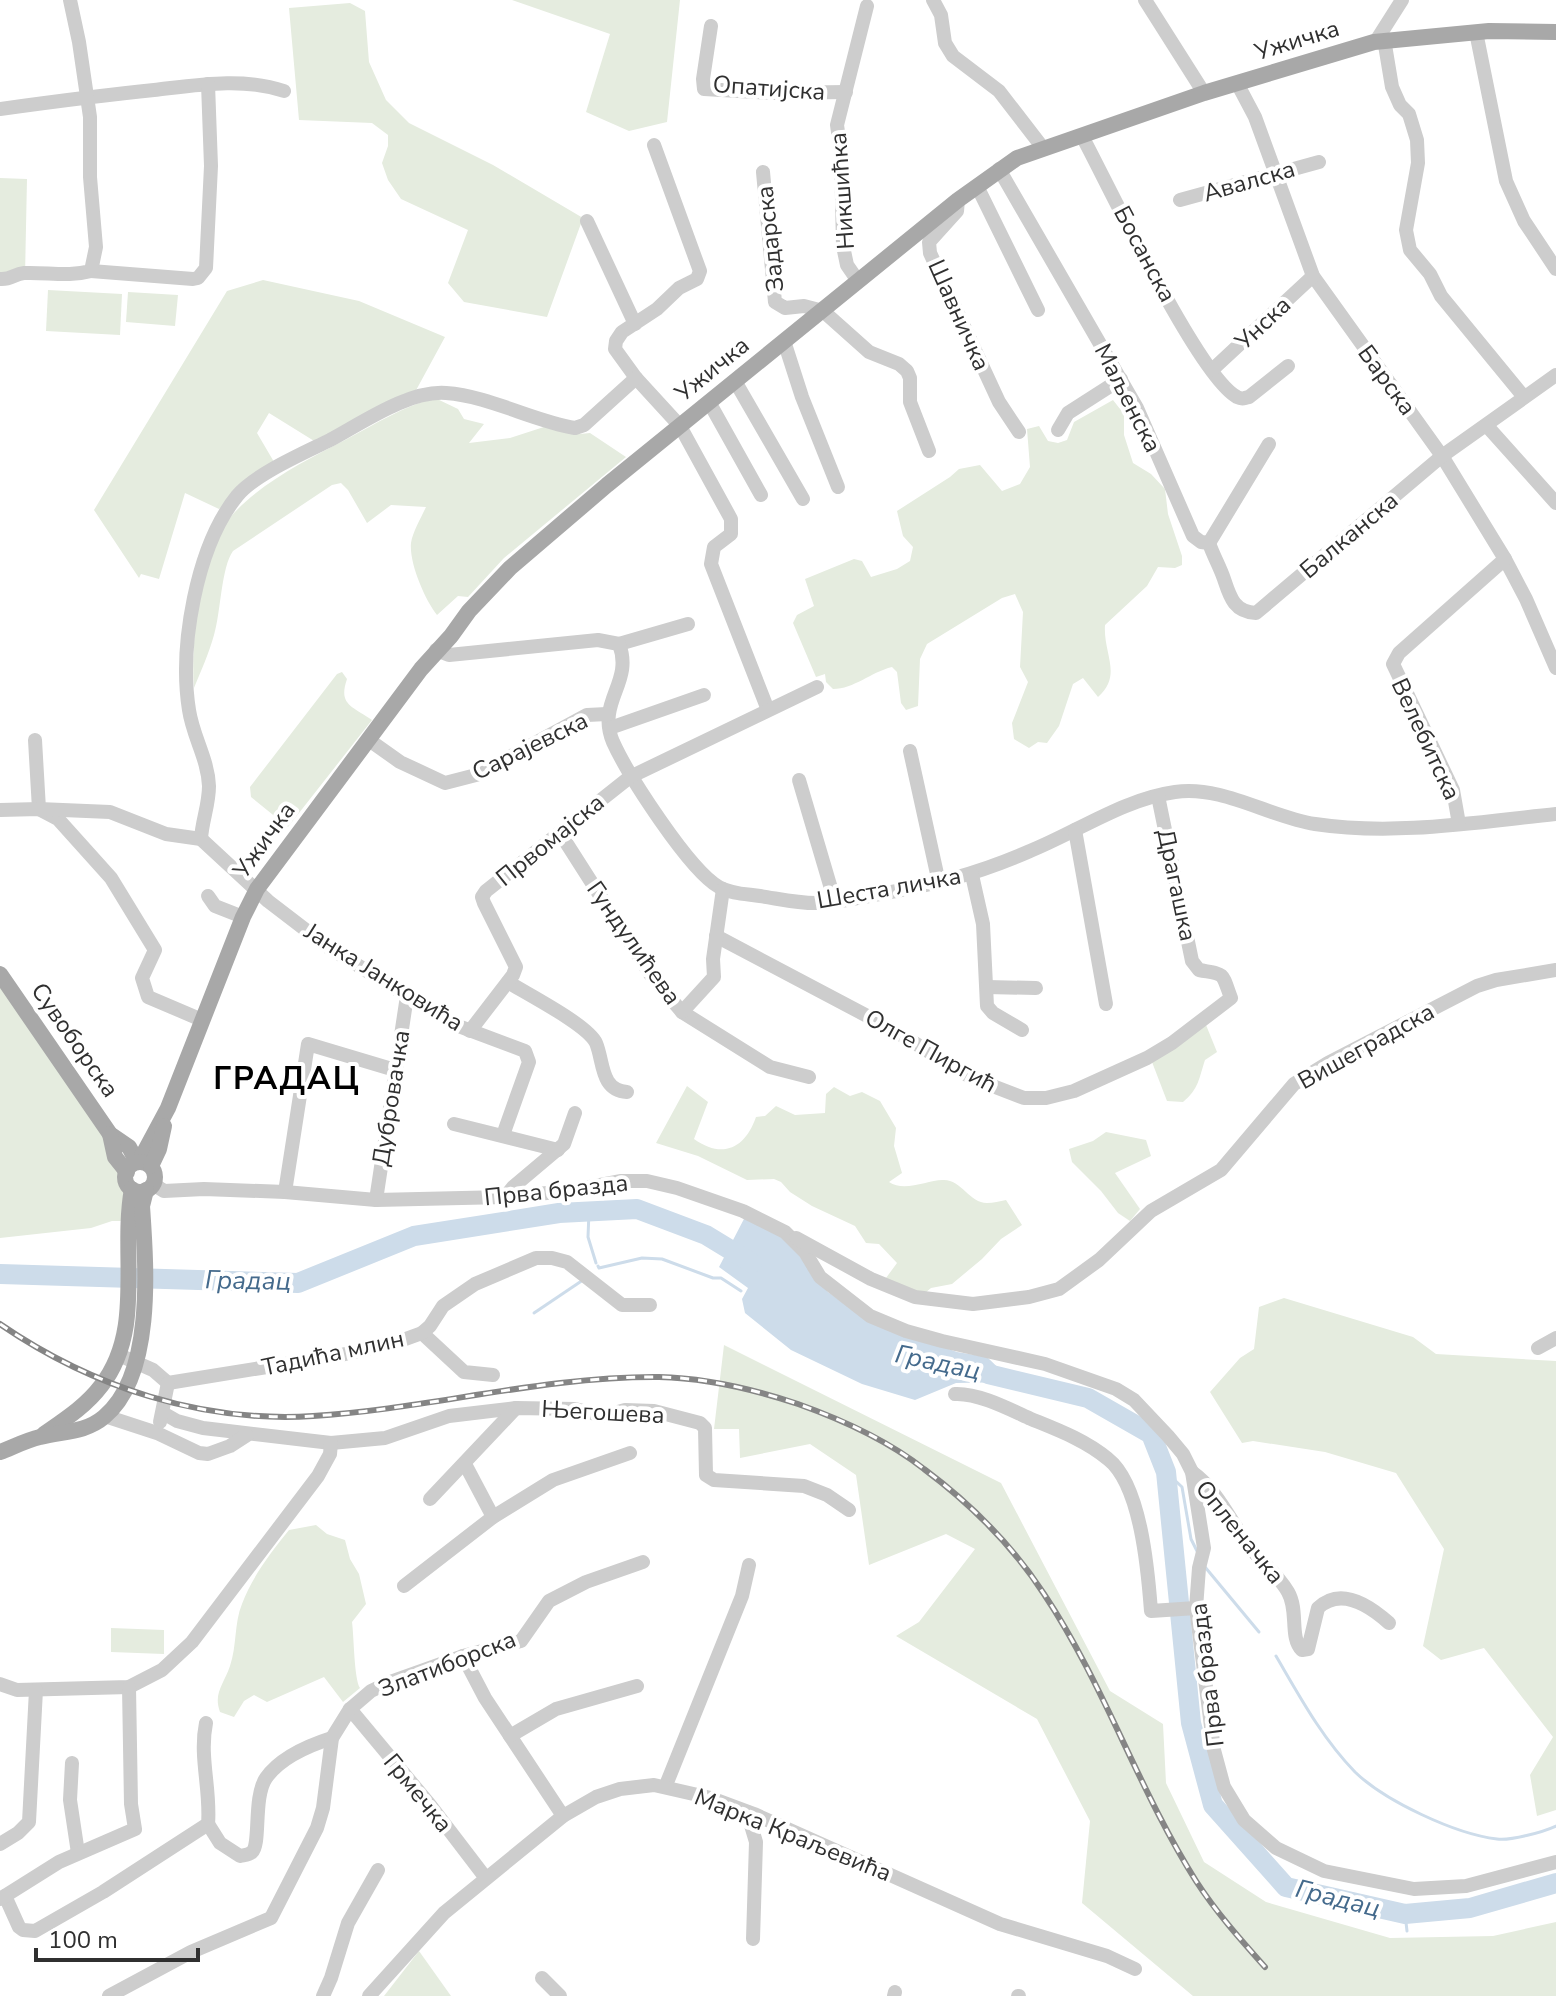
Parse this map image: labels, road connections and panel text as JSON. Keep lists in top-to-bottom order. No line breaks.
{"streets":{"main road":["Ужичка","Сувоборска"],"street":["Опатијска","Авалска","Никшићка","Задарска","Босанска","Шавничка","Унска","Барска","Маљенска","Балканска","Велебитска","Сарајевска","Првомајска","Драгашка","Шеста личка","Гундулићева","Јанка Јанковића","Вишеградска","Олге Пиргић","Дубровачка","Прва бразда","Тадића млин","Његошева","Опленачка","Златиборска","Грмечка","Марка Краљевића"]},"crossings":[["Ужичка","Никшићка"],["Ужичка","Задарска"],["Ужичка","Босанска"],["Ужичка","Шавничка"],["Ужичка","Барска"],["Ужичка","Маљенска"],["Ужичка","Сарајевска"],["Ужичка","Јанка Јанковића"],["Ужичка","Сувоборска"],["Ужичка","Прва бразда"],["Опатијска","Никшићка"],["Авалска","Барска"],["Босанска","Унска"],["Унска","Барска"],["Барска","Балканска"],["Барска","Велебитска"],["Маљенска","Балканска"],["Велебитска","Шеста личка"],["Првомајска","Гундулићева"],["Драгашка","Шеста личка"],["Драгашка","Олге Пиргић"],["Јанка Јанковића","Дубровачка"],["Сувоборска","Прва бразда"],["Вишеградска","Прва бразда"],["Дубровачка","Прва бразда"],["Прва бразда","Опленачка"],["Златиборска","Грмечка"],["Грмечка","Марка Краљевића"]],"districts":["ГРАДАЦ"],"water":["Градац"],"scale_bar":"100 m"}
